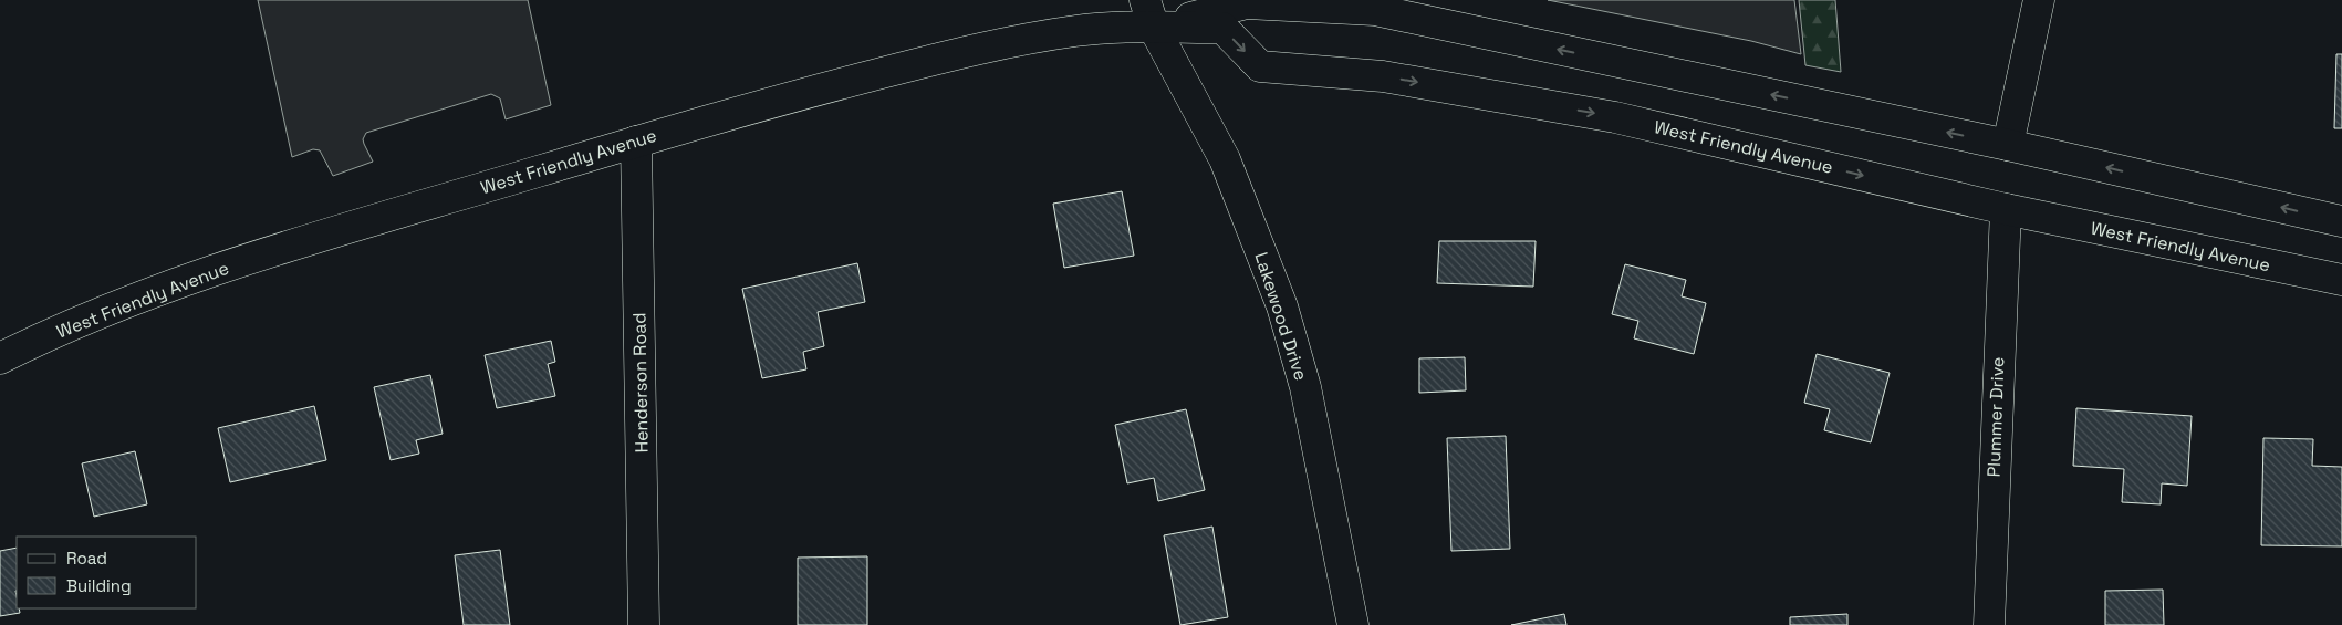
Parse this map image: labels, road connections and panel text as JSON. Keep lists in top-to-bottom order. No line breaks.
{"streets":{"main road":["West Friendly Avenue","Lakewood Drive","Henderson Road","Plummer Drive"]},"crossings":[["West Friendly Avenue","Lakewood Drive"],["West Friendly Avenue","Henderson Road"],["West Friendly Avenue","Plummer Drive"]],"legend":["Road","Building"]}
